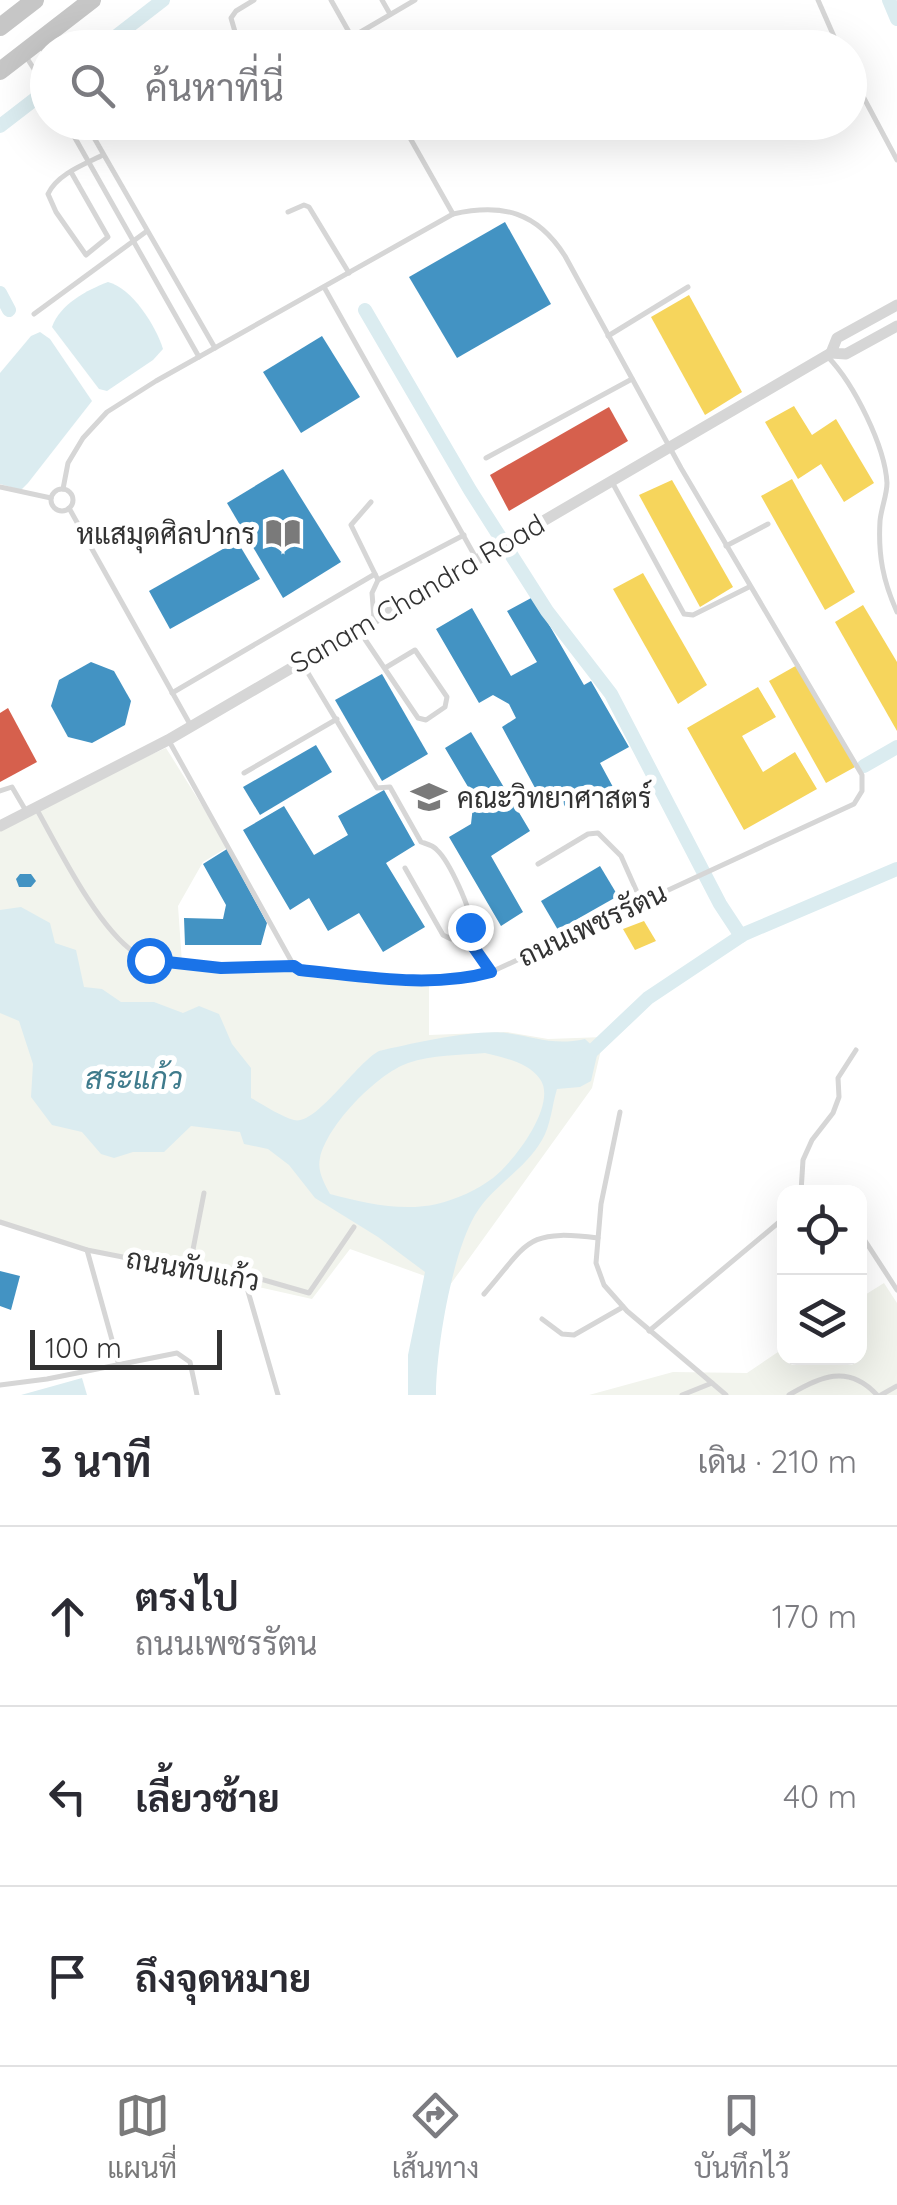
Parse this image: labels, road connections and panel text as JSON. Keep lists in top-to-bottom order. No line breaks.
{"streets":{"street":["Sanam Chandra Road"],"lane":["ถนนเพชรรัตน","ถนนทับแก้ว"]},"crossings":[["Sanam Chandra Road","ถนนเพชรรัตน"]],"water":["สระแก้ว"],"places":{"library":["หแสมุดศิลปากร"],"school or university":["คณะวิทยาศาสตร์"]},"scale_bar":"100 m","page":{"search":"ค้นหาที่นี่","scale":"100 m","heading":["3 นาที","เดิน · 210 m"],"list":[["ตรงไป","ถนนเพชรรัตน","170 m"],["เลี้ยวซ้าย","40 m"],"ถึงจุดหมาย"],"nav":["แผนที่","เส้นทาง","บันทึกไว้"]}}
